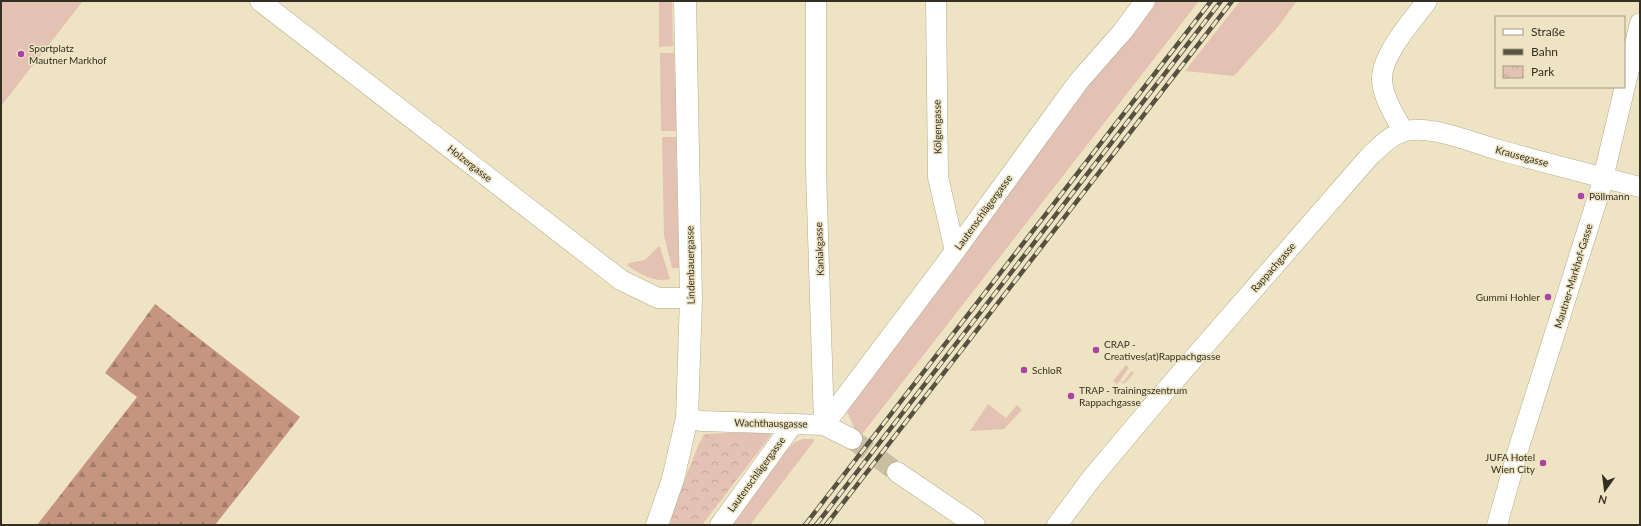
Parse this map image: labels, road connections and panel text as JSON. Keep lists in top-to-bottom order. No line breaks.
{"streets":{"main road":["Lindenbauergasse"],"street":["Kölgengasse","Krausegasse","Holzergasse","Lautenschlägergasse","Kaniakgasse","Rappachgasse","Mautner-Markhof-Gasse","Wachthausgasse"]},"crossings":[["Kölgengasse","Lautenschlägergasse"],["Krausegasse","Rappachgasse"],["Krausegasse","Mautner-Markhof-Gasse"],["Holzergasse","Lindenbauergasse"],["Lautenschlägergasse","Kaniakgasse"],["Lautenschlägergasse","Wachthausgasse"],["Kaniakgasse","Wachthausgasse"],["Lindenbauergasse","Wachthausgasse"]],"places":["Sportplatz Mautner Markhof","Pöllmann","Gummi Hohler","CRAP - Creatives(at)Rappachgasse","SchloR","TRAP - Trainingszentrum Rappachgasse","JUFA Hotel Wien City"],"legend":["Straße","Bahn","Park"],"north":"bottom"}
